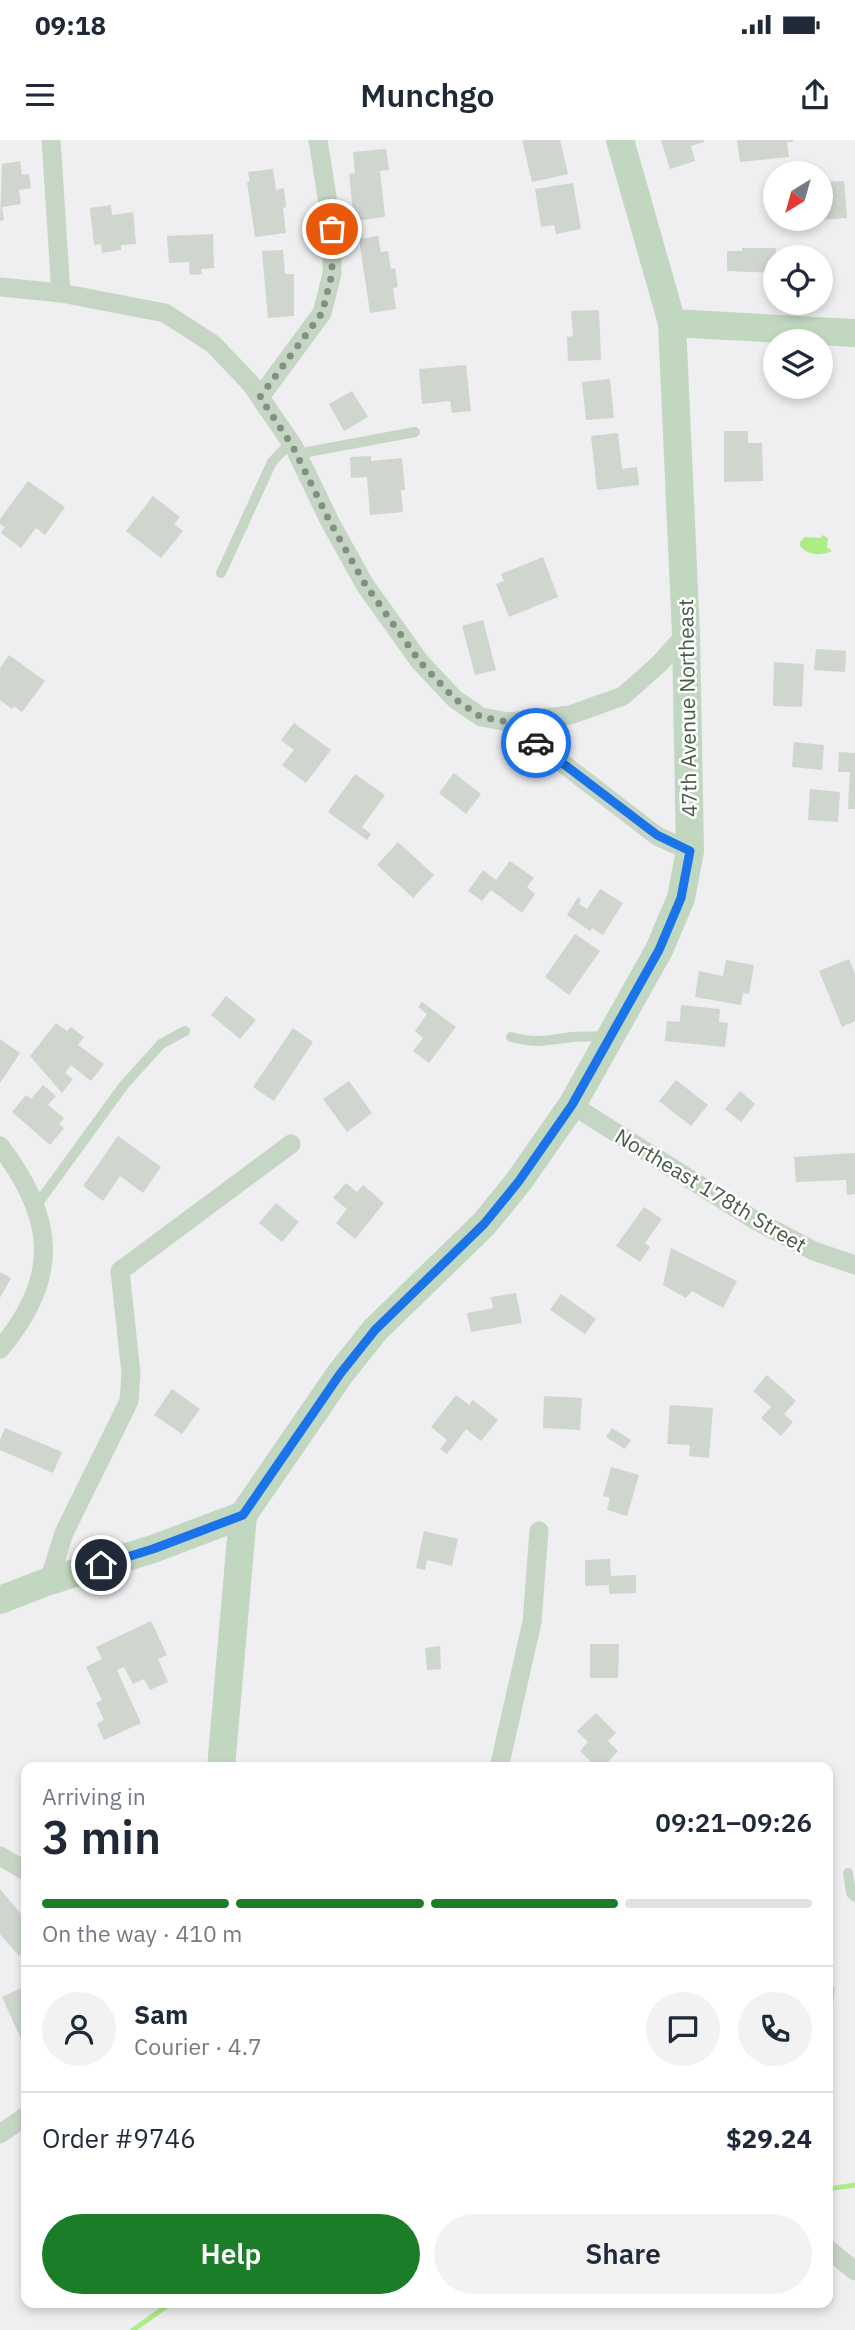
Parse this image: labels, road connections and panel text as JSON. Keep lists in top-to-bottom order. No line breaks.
{"streets":{"street":["47th Avenue Northeast","Northeast 178th Street"]},"crossings":[["47th Avenue Northeast","Northeast 178th Street"]],"north":"bottom left","page":{"status":"09:18","header":"Munchgo","heading":["3 min","Arriving in","09:21–09:26"],"panel":["Sam","Courier · 4.7","Order #9746","$29.24"],"bar":"On the way · 410 m","buttons":["Help","Share"]}}
